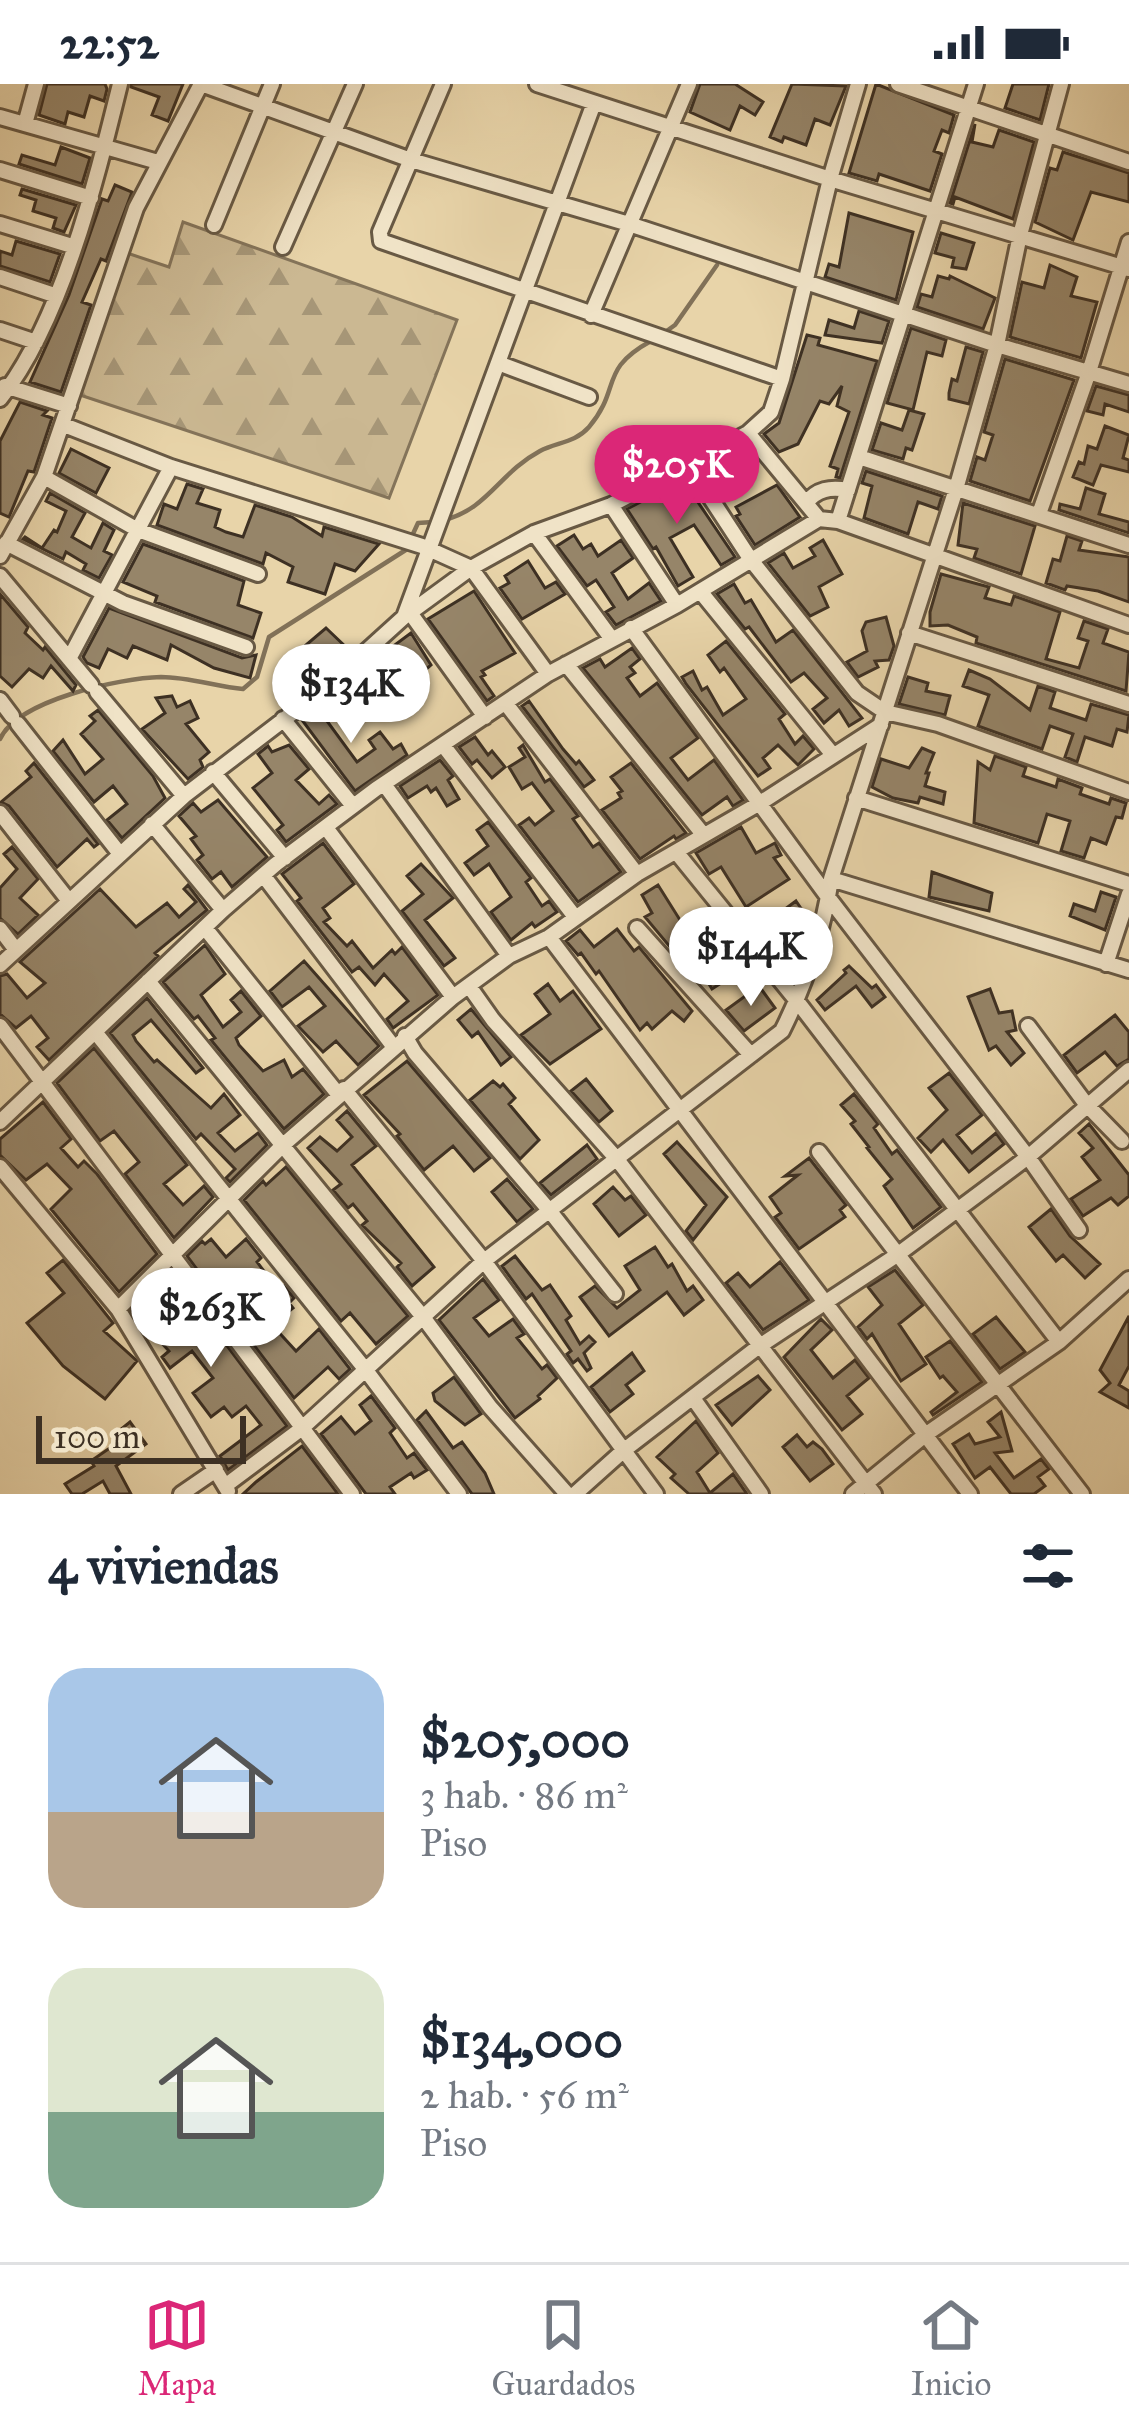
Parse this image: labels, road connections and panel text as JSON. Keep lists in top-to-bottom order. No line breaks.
{"scale_bar":"100 m","page":{"status":"22:52","price":["$205K","$134K","$144K","$263K"],"scale":"100 m","heading":"4 viviendas","list":[{"name":"$205,000","note":"3 hab. · 86 m² · Piso"},{"name":"$134,000","note":"2 hab. · 56 m² · Piso"}],"tabs":["Mapa","Guardados","Inicio"]}}
